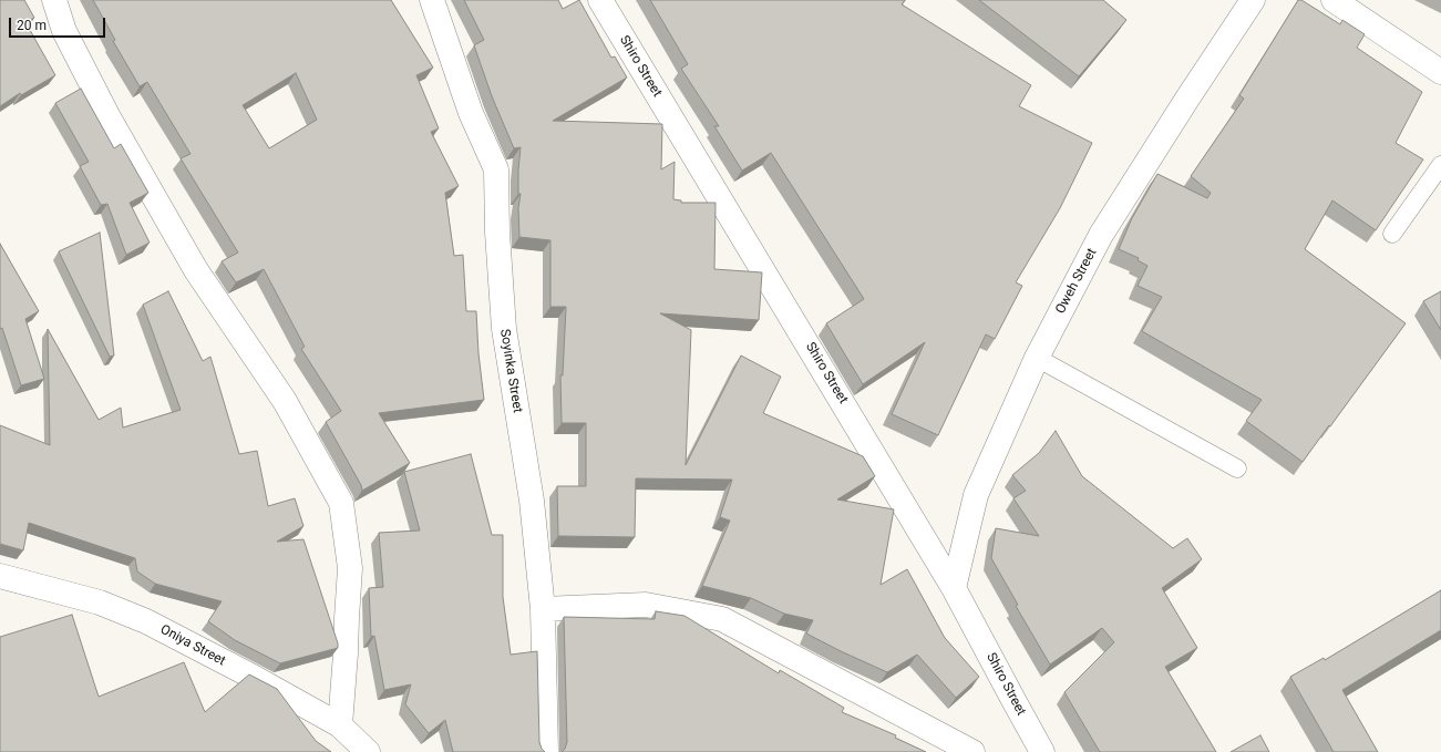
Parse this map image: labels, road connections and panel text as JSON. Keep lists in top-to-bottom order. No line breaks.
{"streets":{"street":["Shiro Street","Oweh Street","Soyinka Street","Oniya Street"]},"crossings":[["Shiro Street","Oweh Street"]],"scale_bar":"20 m"}
